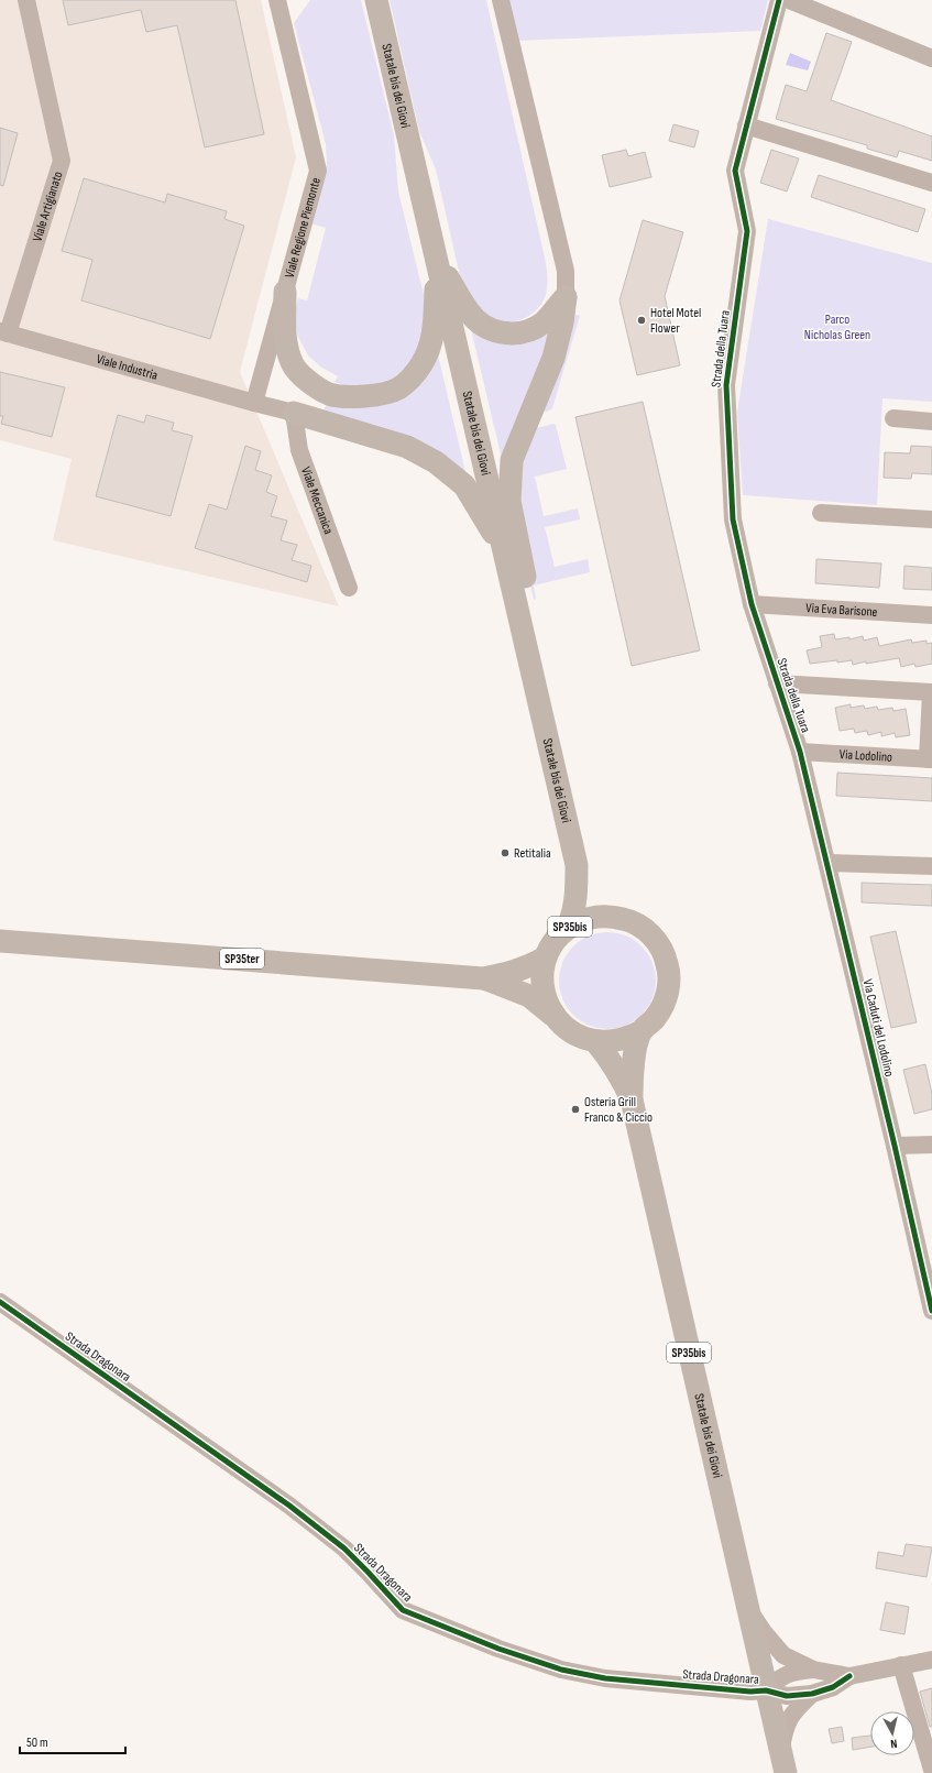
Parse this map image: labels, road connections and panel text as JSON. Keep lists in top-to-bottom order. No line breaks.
{"streets":{"main road":["Statale bis dei Giovi","SP35bis","SP35ter"],"street":["Viale Artigianato","Viale Regione Piemonte","Strada della Tuara","Viale Industria","Viale Meccanica","Via Eva Barisone","Via Lodolino","Via Caduti del Lodolino","Strada Dragonara"]},"crossings":[["Statale bis dei Giovi","SP35ter"],["Statale bis dei Giovi","Strada Dragonara"],["Viale Artigianato","Viale Industria"],["Viale Regione Piemonte","Viale Industria"],["Strada della Tuara","Via Eva Barisone"],["Strada della Tuara","Via Lodolino"],["Strada della Tuara","Via Caduti del Lodolino"],["Viale Industria","Viale Meccanica"],["Via Lodolino","Via Caduti del Lodolino"]],"parks":["Parco Nicholas Green"],"places":["Hotel Motel Flower","Retitalia","Osteria Grill Franco & Ciccio"],"scale_bar":"50 m","north":"bottom"}
